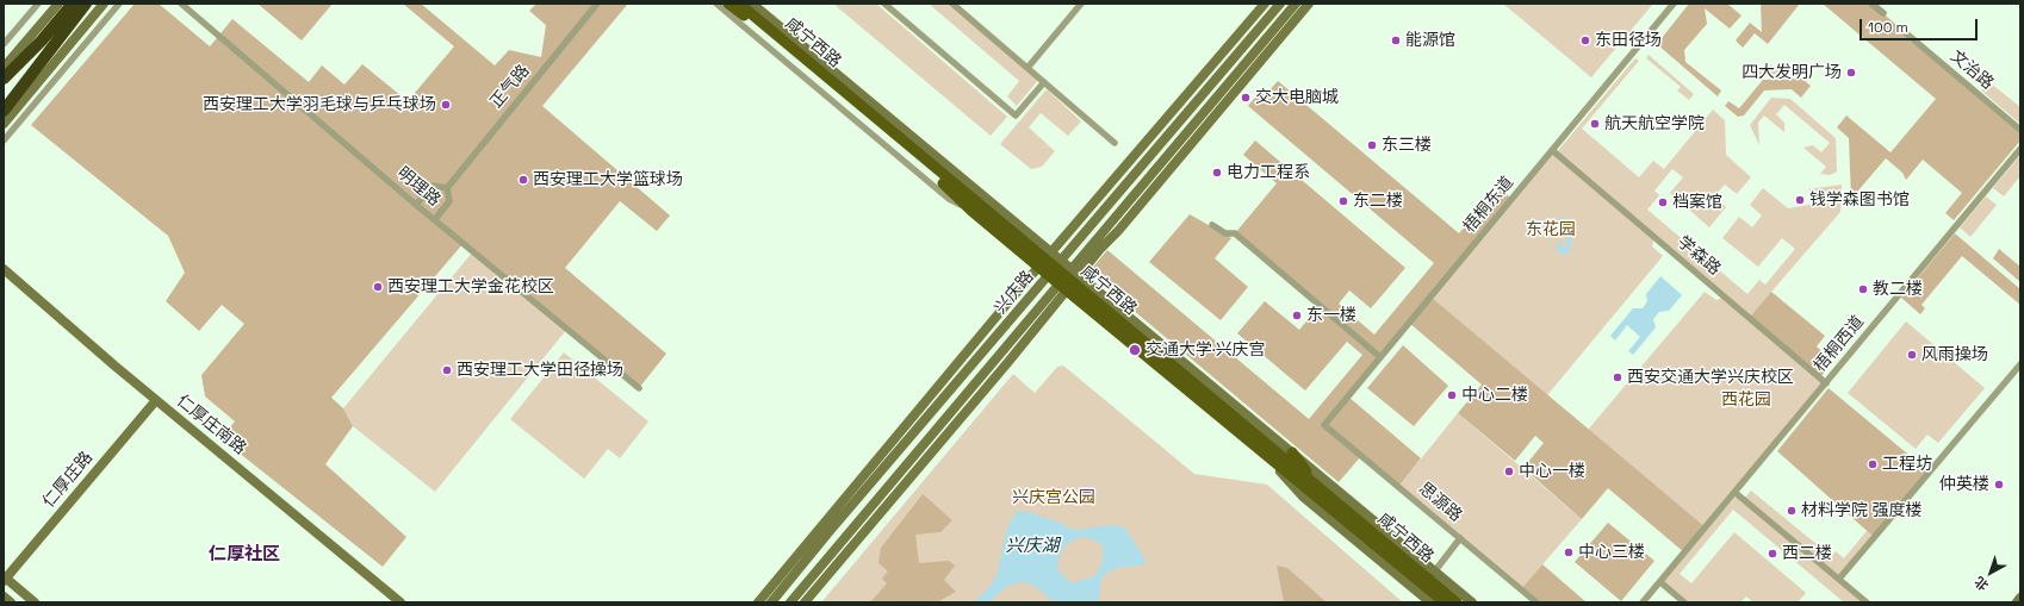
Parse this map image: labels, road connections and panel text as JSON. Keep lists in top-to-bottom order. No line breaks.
{"streets":{"main road":["咸宁西路"],"street":["文治路","正气路","明理路","梧桐东道","学森路","兴庆路","梧桐西道","仁厚庄南路","仁厚庄路","思源路"]},"crossings":[["咸宁西路","兴庆路"],["梧桐东道","学森路"],["梧桐东道","思源路"],["学森路","梧桐西道"],["仁厚庄南路","仁厚庄路"]],"districts":["仁厚社区"],"water":["兴庆湖"],"parks":["东花园","西花园","兴庆宫公园"],"places":["能源馆","东田径场","四大发明广场","交大电脑城","西安理工大学羽毛球与乒乓球场","航天航空学院","东三楼","电力工程系","西安理工大学篮球场","钱学森图书馆","东二楼","档案馆","西安理工大学金花校区","教二楼","东一楼","交通大学·兴庆宫","风雨操场","西安理工大学田径操场","西安交通大学兴庆校区","中心二楼","工程坊","中心一楼","仲英楼","材料学院 强度楼","中心三楼","西二楼"],"scale_bar":"100 m","north":"bottom left"}
